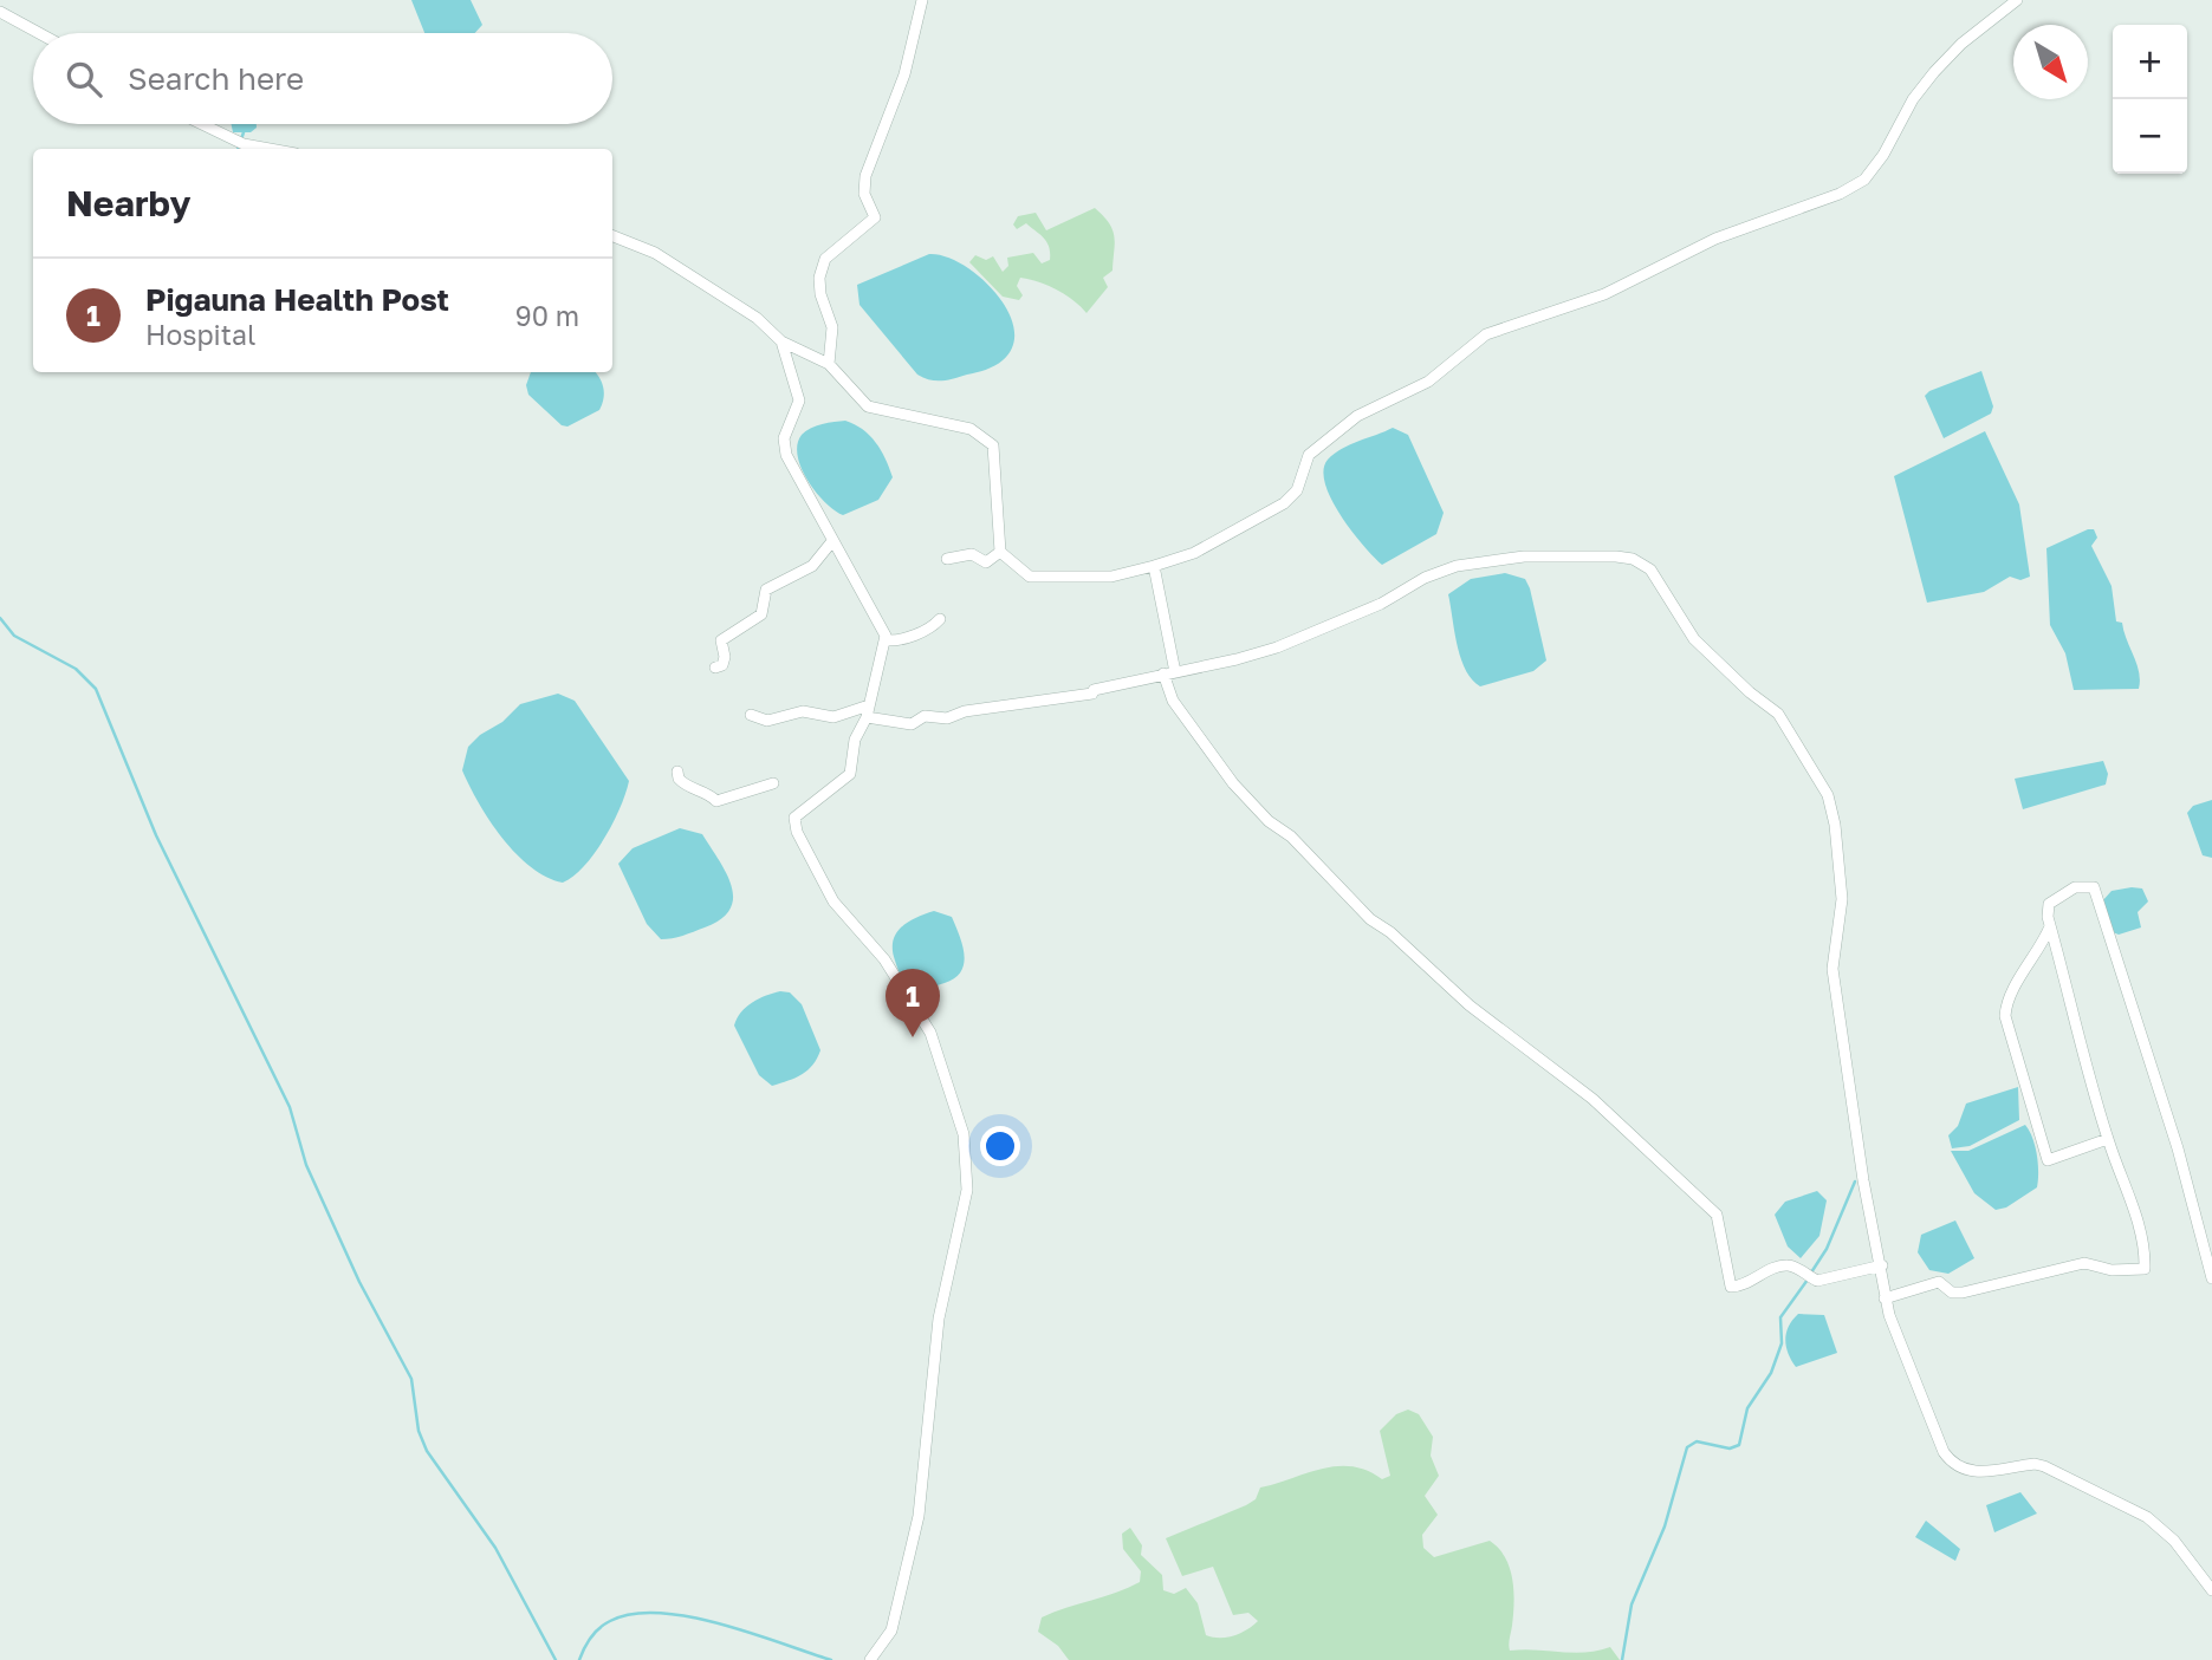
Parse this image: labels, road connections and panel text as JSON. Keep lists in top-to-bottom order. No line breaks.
{"north":"bottom right","page":{"map_buttons":["+","−"],"search":"Search here","heading":"Nearby","list":[{"mark":"1","name":"Pigauna Health Post","note":"Hospital","value":"90 m"}],"pins":"1"}}
